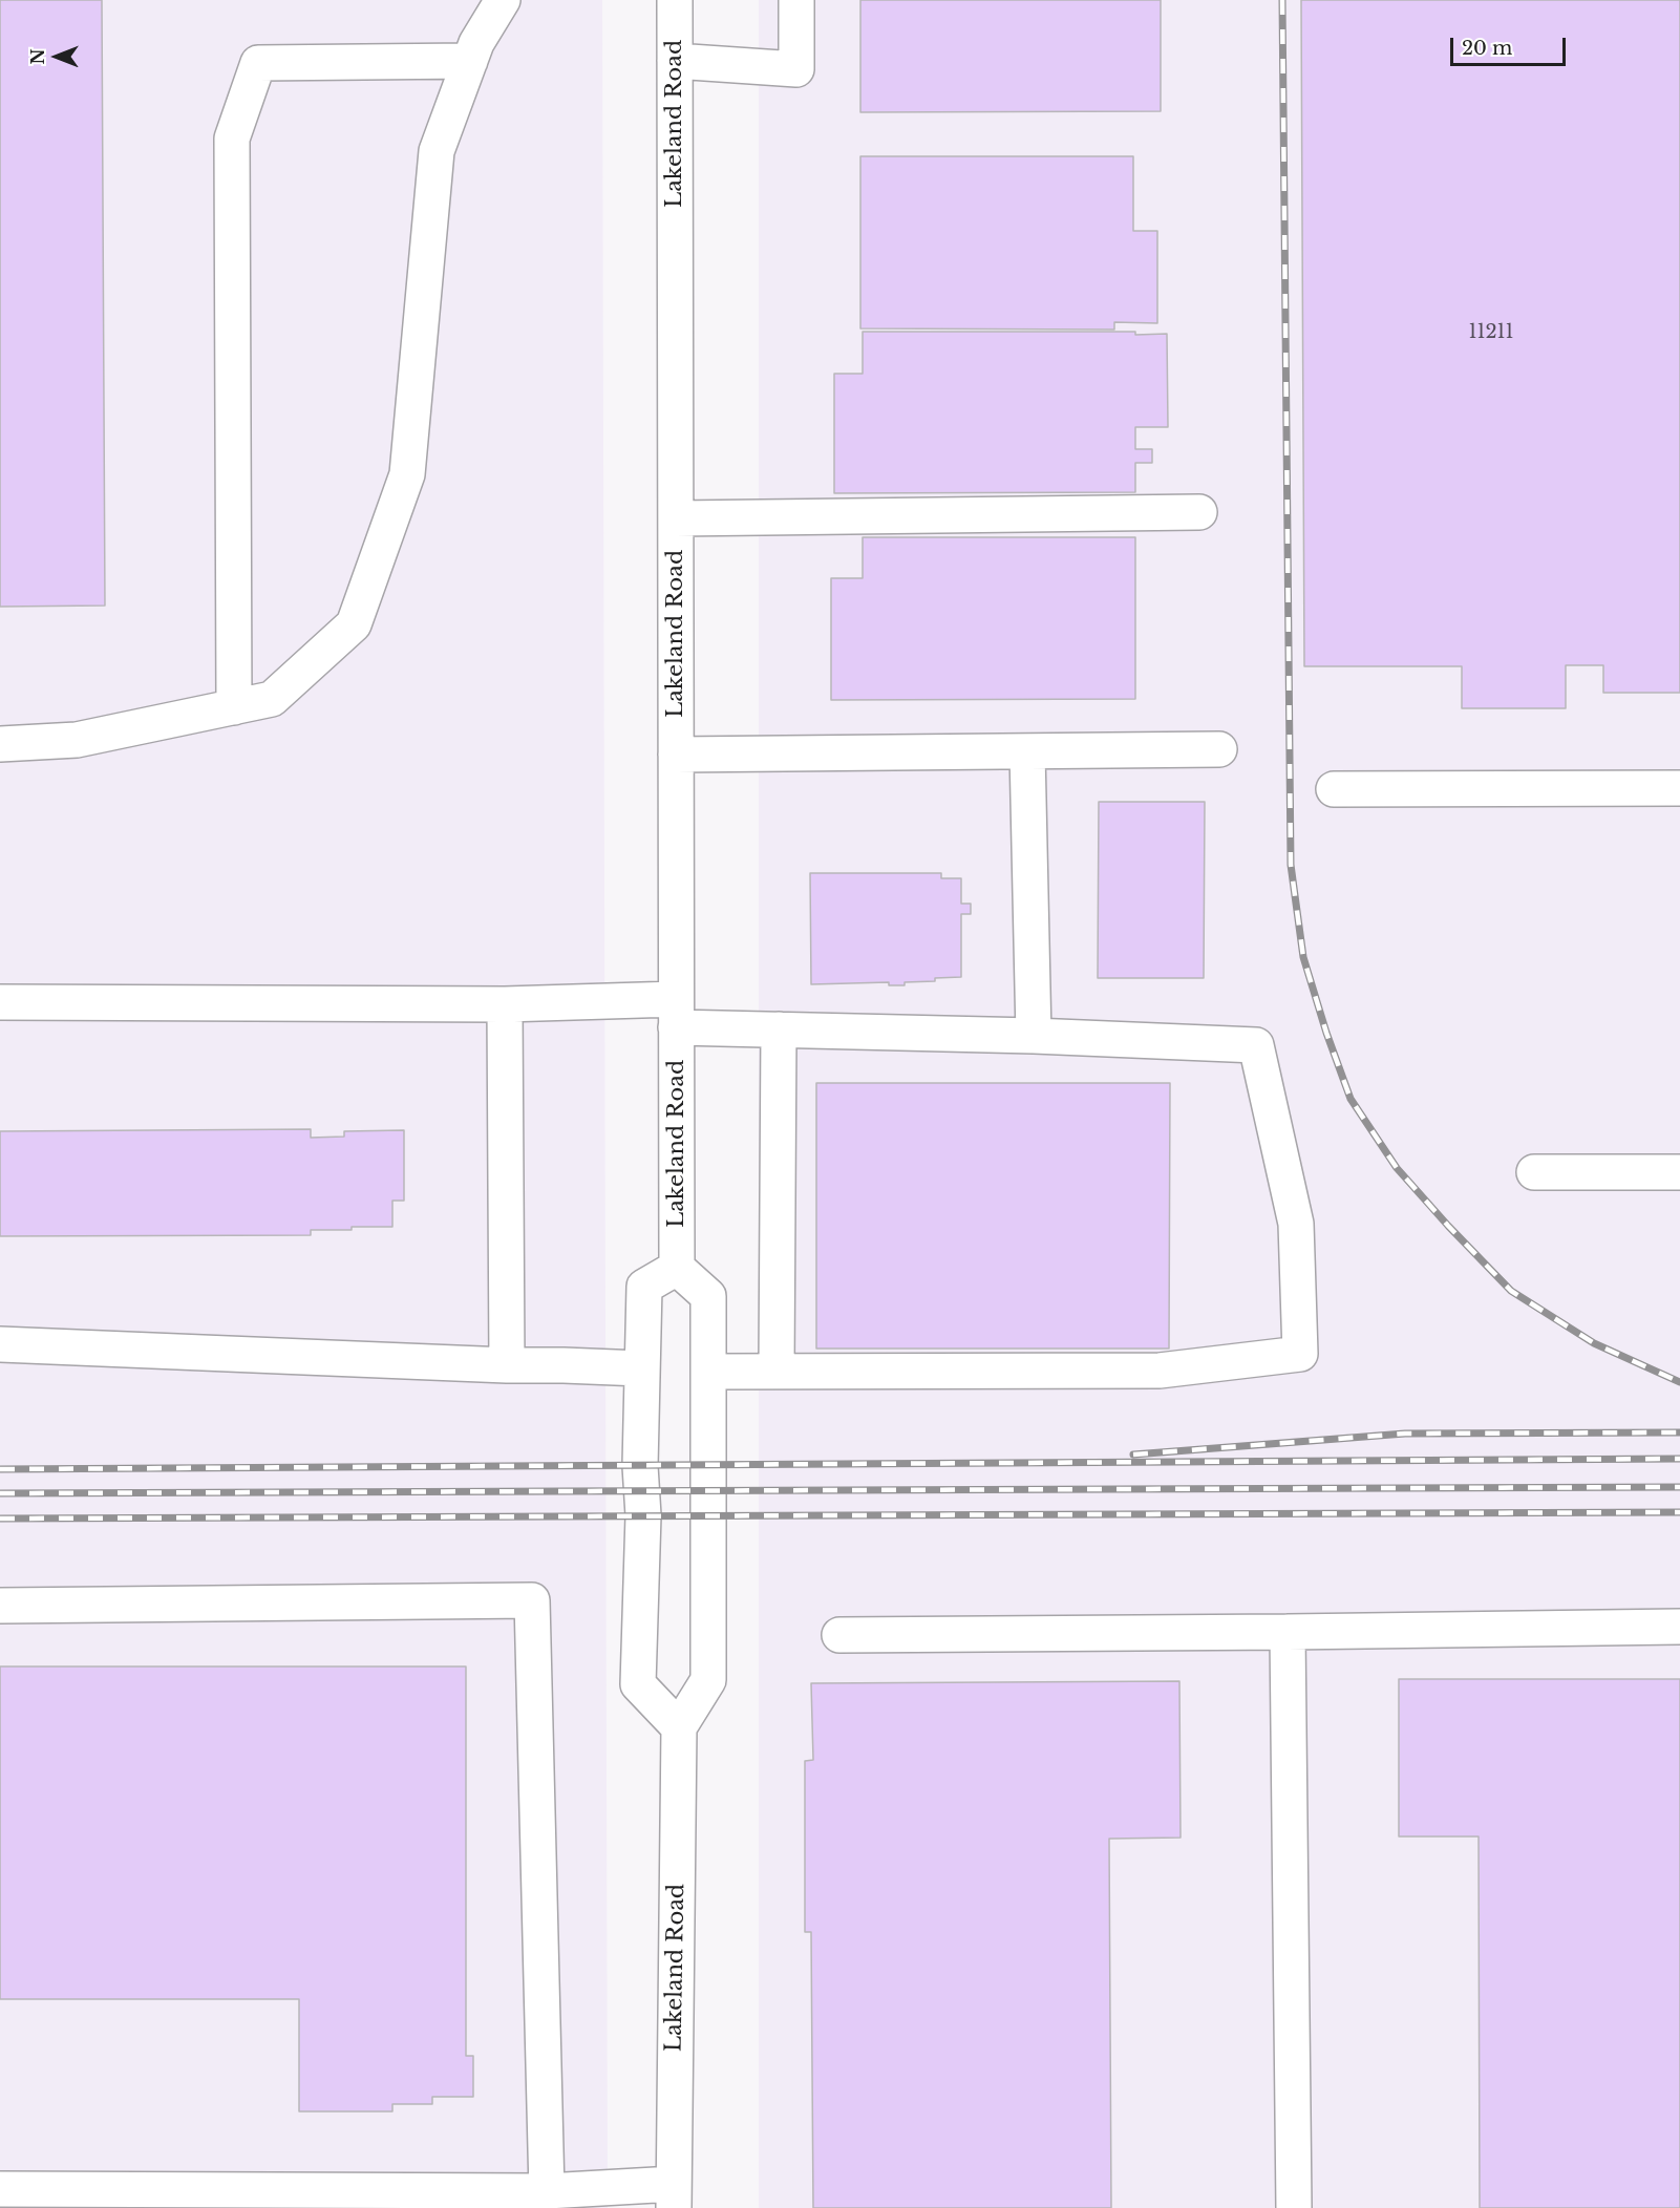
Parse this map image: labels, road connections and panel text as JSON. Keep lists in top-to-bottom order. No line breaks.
{"streets":{"street":["Lakeland Road"]},"house_numbers":["11211"],"scale_bar":"20 m","north":"left"}
